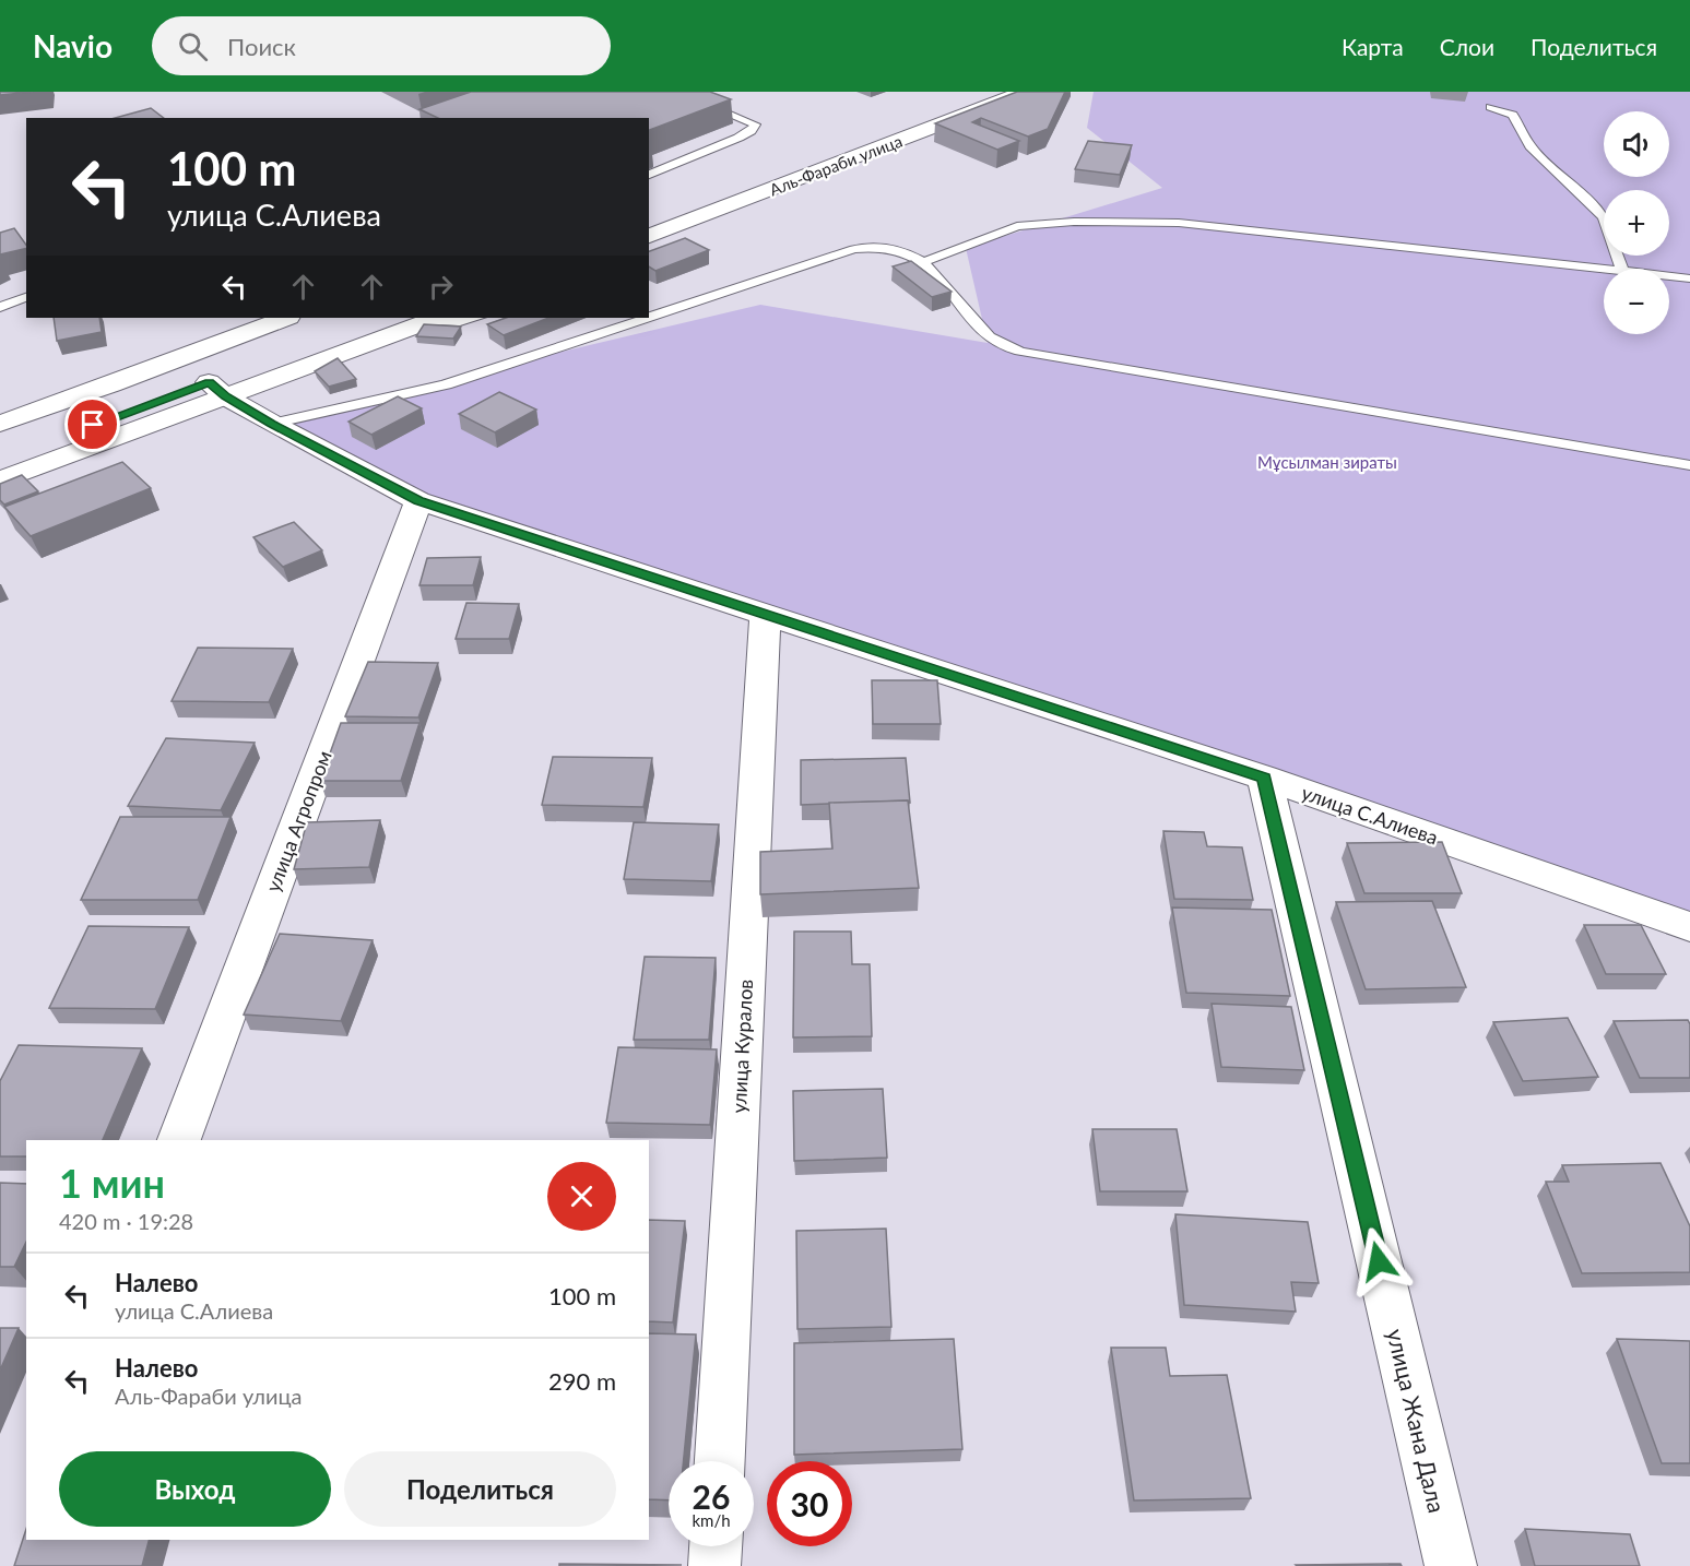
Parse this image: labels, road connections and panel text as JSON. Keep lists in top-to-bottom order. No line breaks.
{"streets":{"street":["Аль-Фараби улица","улица С.Алиева","улица Агропром","улица Куралов","улица Жана Дала"]},"crossings":[["улица С.Алиева","улица Агропром"],["улица С.Алиева","улица Куралов"],["улица С.Алиева","улица Жана Дала"]],"parks":["Мұсылман зираты"],"page":{"header":"Navio","search":"Поиск","nav":["Карта","Слои","Поделиться"],"map_buttons":["+","−"],"turn":["100 m","улица С.Алиева"],"heading":["1 мин","420 m · 19:28"],"list":[{"name":"Налево","note":"улица С.Алиева","value":"100 m"},{"name":"Налево","note":"Аль-Фараби улица","value":"290 m"}],"buttons":["Выход","Поделиться"],"speed":"26 km/h","limit":"30"}}
